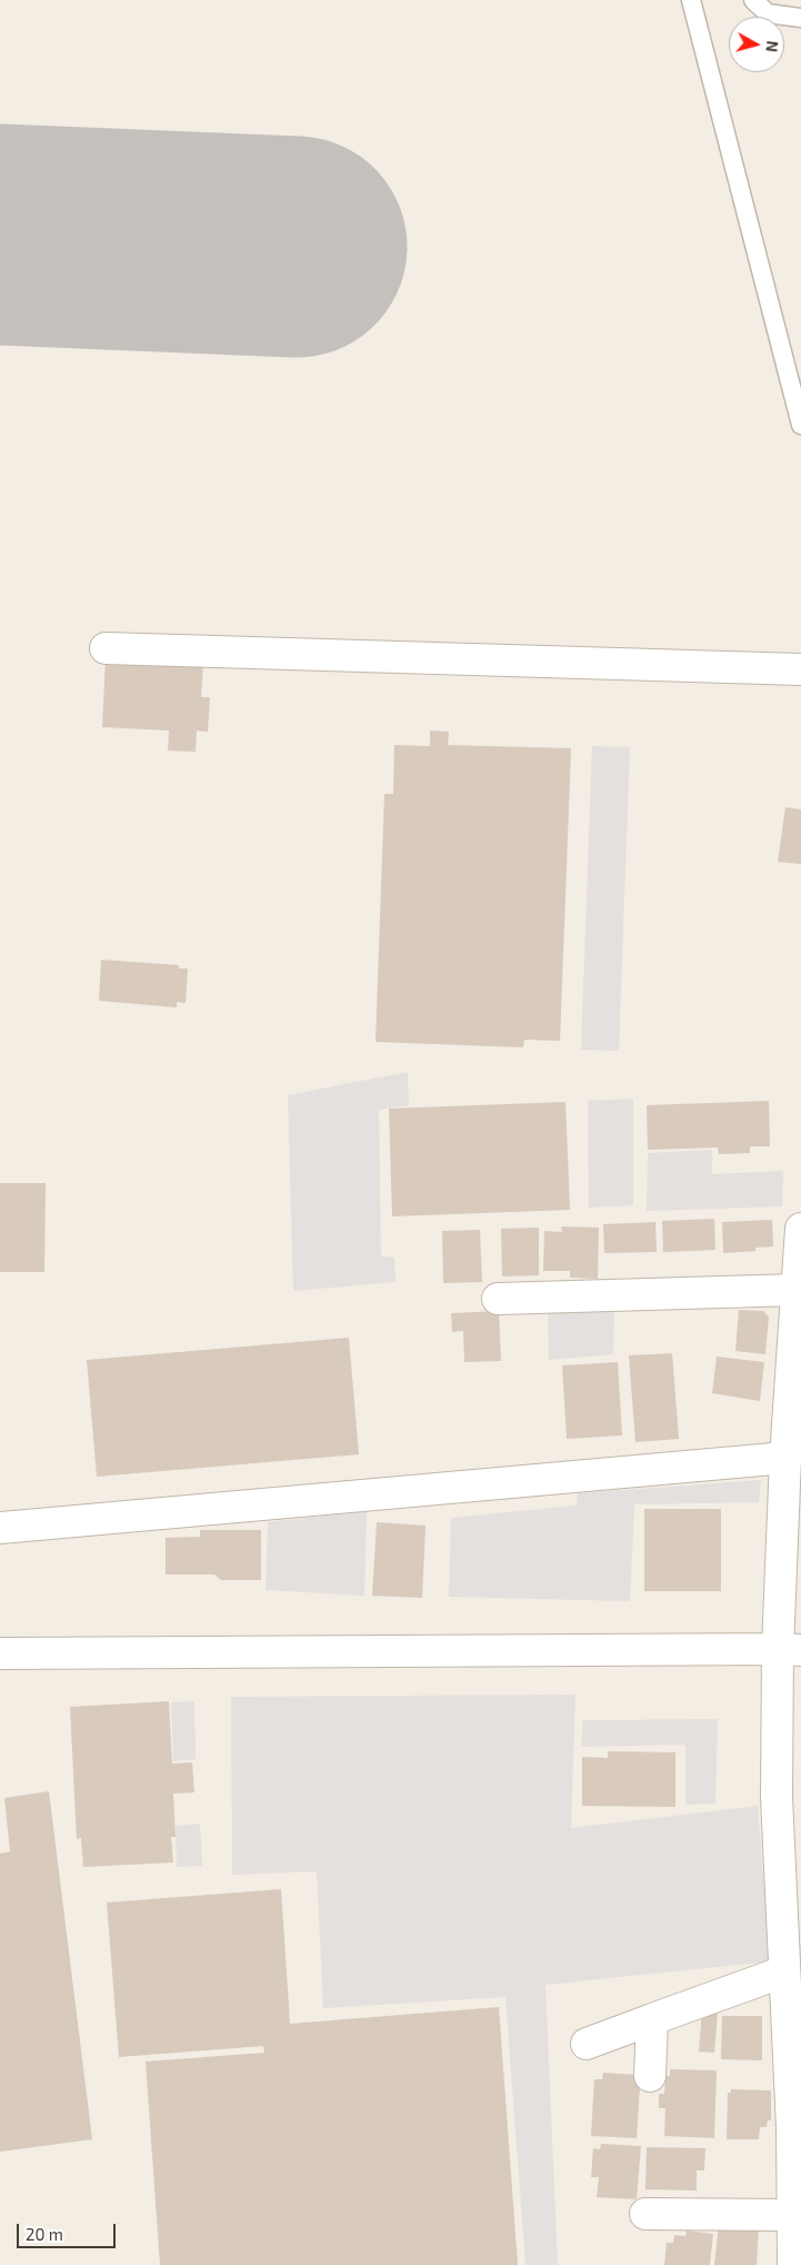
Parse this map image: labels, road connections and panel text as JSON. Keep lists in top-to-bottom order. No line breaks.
{"scale_bar":"20 m","north":"right"}
